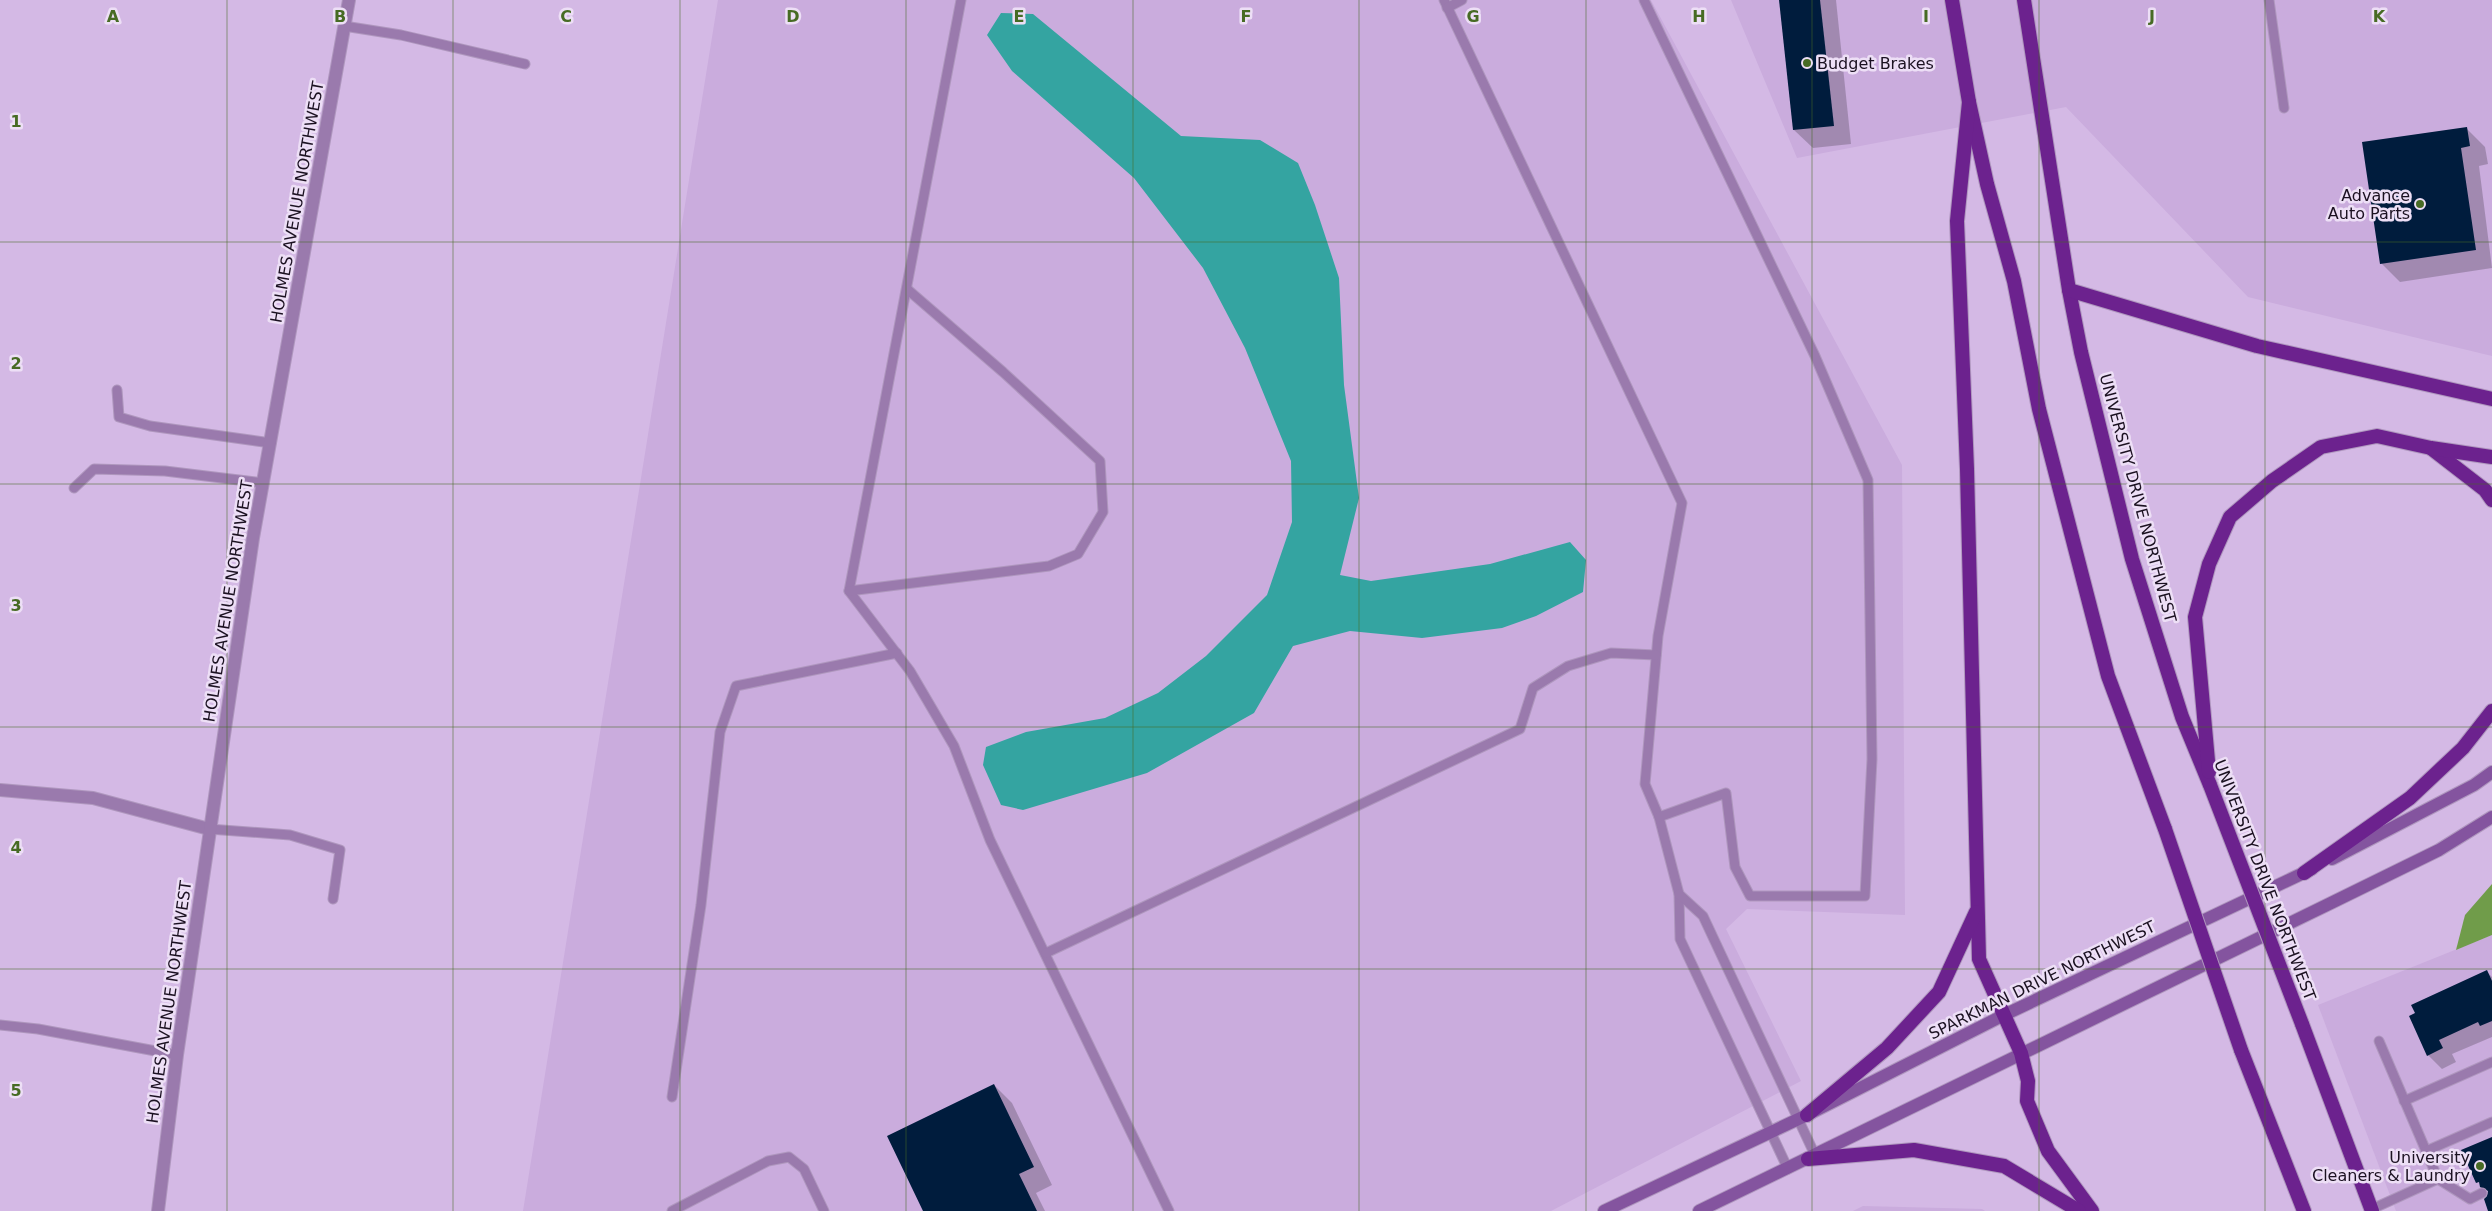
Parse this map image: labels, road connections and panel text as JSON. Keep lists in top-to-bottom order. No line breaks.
{"streets":{"highway":["UNIVERSITY DRIVE NORTHWEST"],"main road":["SPARKMAN DRIVE NORTHWEST"],"street":["HOLMES AVENUE NORTHWEST"]},"places":["Budget Brakes","Advance Auto Parts","University Cleaners & Laundry"],"grid":{"columns":["A","B","C","D","E","F","G","H","I","J","K"],"rows":["1","2","3","4","5"]}}
